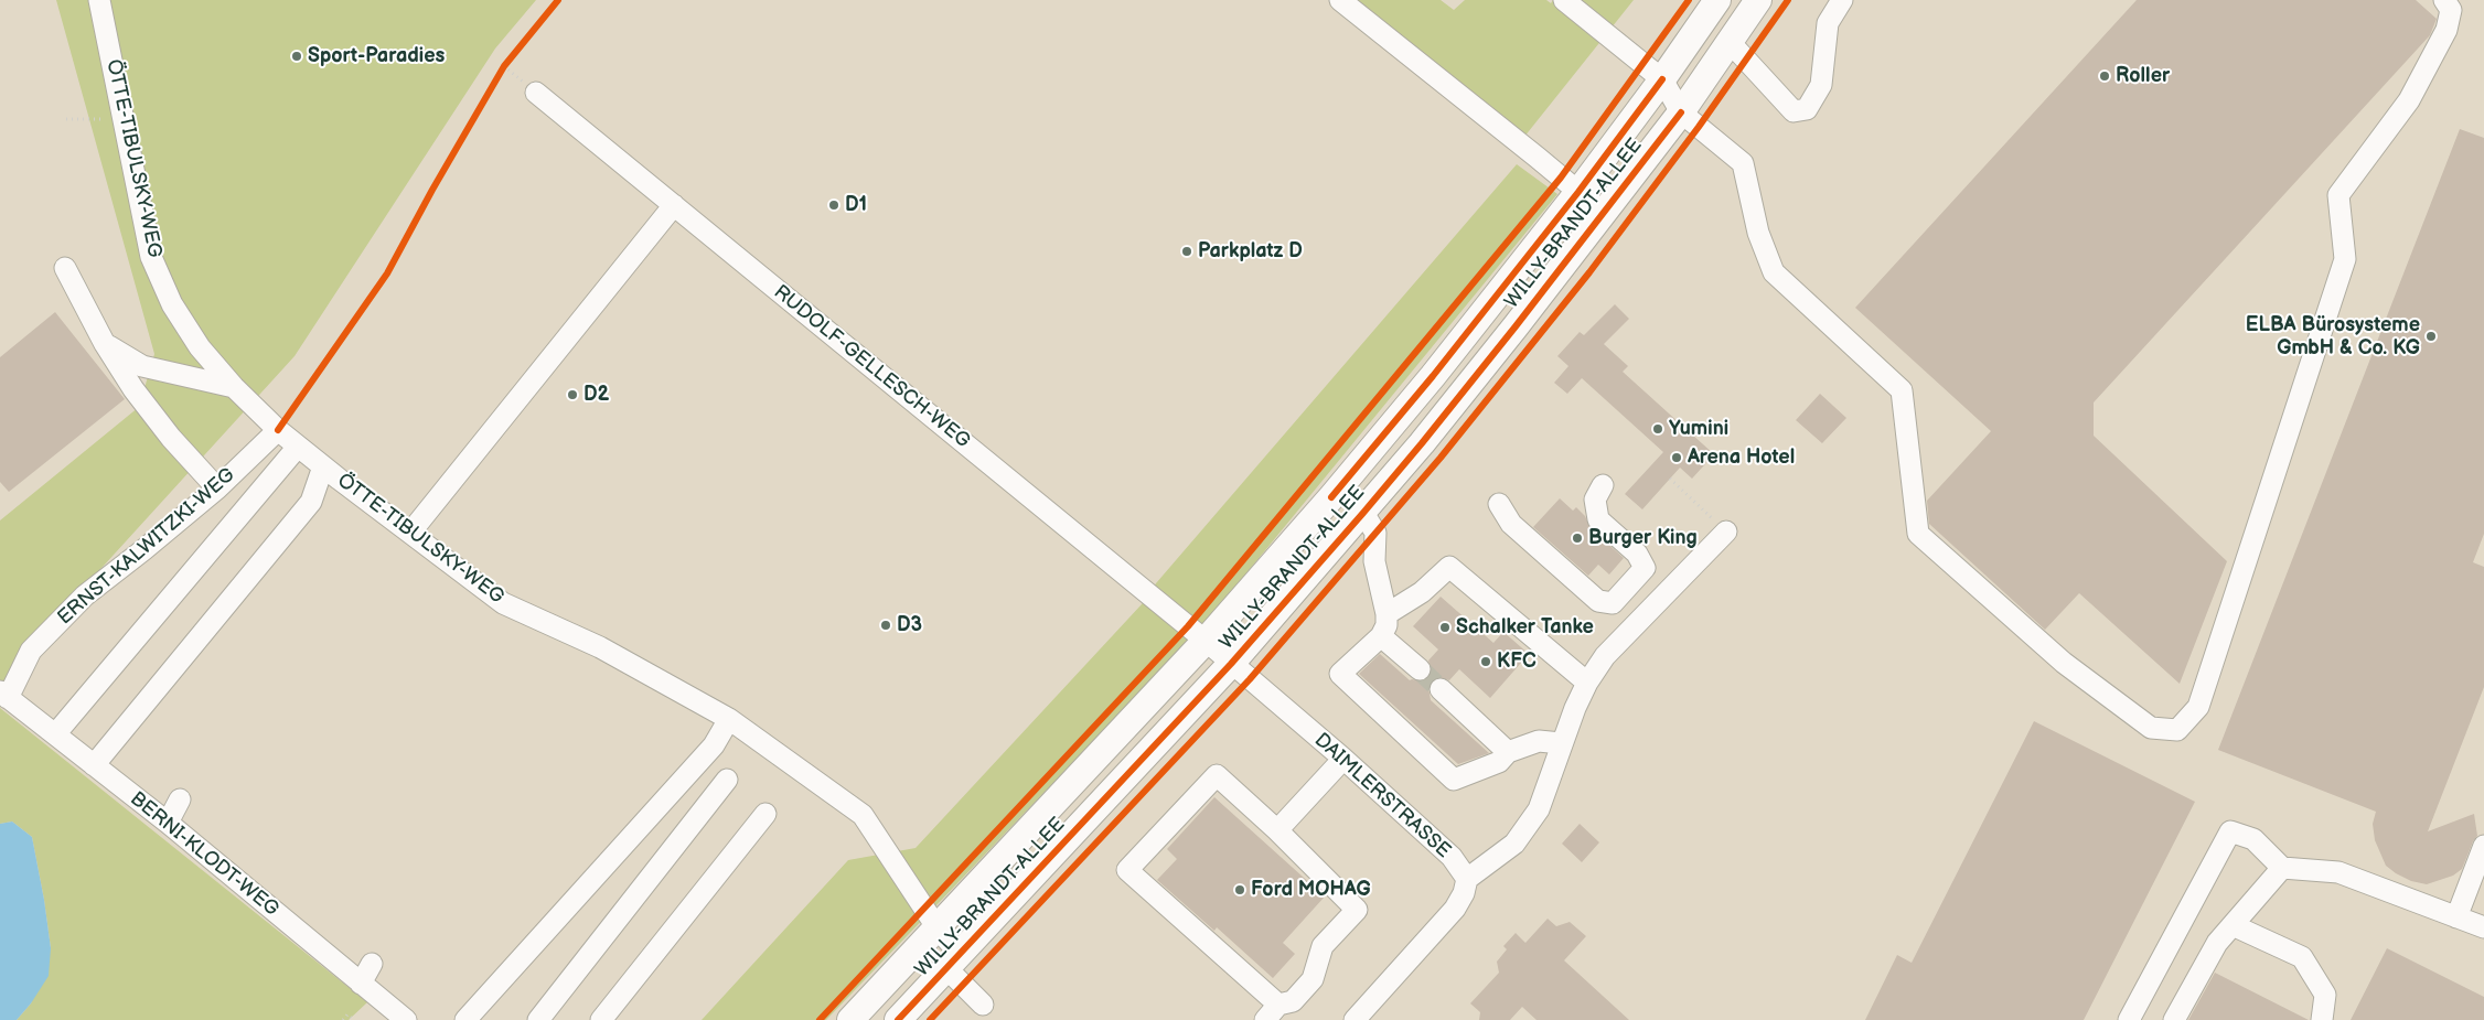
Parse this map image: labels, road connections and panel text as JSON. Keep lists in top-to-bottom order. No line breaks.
{"streets":{"main road":["WILLY-BRANDT-ALLEE"],"street":["ÖTTE-TIBULSKY-WEG","RUDOLF-GELLESCH-WEG","ERNST-KALWITZKI-WEG","DAIMLERSTRASSE","BERNI-KLODT-WEG"]},"crossings":[["ÖTTE-TIBULSKY-WEG","WILLY-BRANDT-ALLEE"],["ÖTTE-TIBULSKY-WEG","ERNST-KALWITZKI-WEG"],["WILLY-BRANDT-ALLEE","RUDOLF-GELLESCH-WEG"],["WILLY-BRANDT-ALLEE","DAIMLERSTRASSE"],["RUDOLF-GELLESCH-WEG","DAIMLERSTRASSE"],["ERNST-KALWITZKI-WEG","BERNI-KLODT-WEG"]],"places":["Sport-Paradies","Roller","D1","Parkplatz D","ELBA Bürosysteme GmbH & Co. KG","D2","Yumini","Arena Hotel","Burger King","D3","Schalker Tanke","KFC","Ford MOHAG"]}
